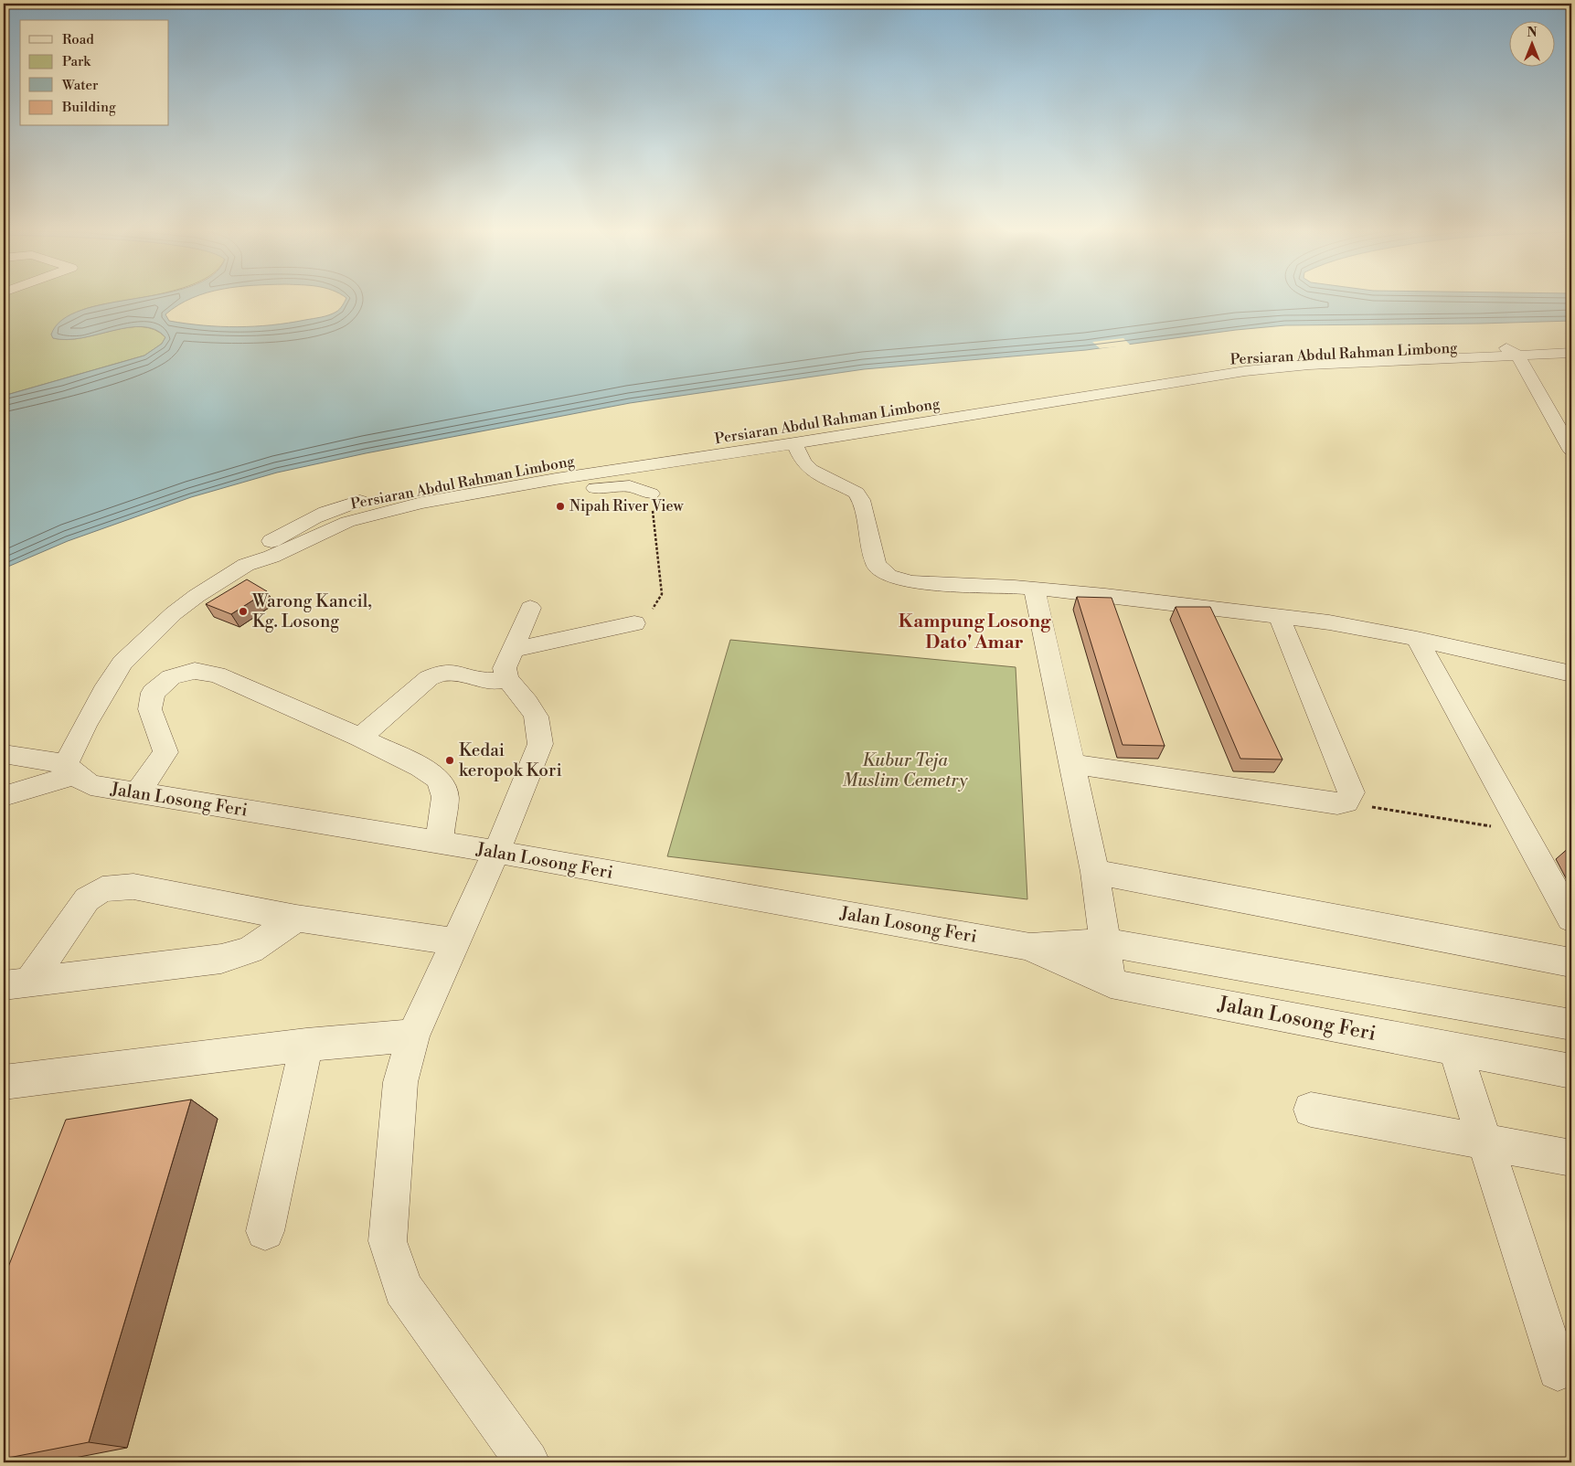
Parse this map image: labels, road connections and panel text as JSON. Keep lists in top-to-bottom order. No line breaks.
{"streets":{"street":["Persiaran Abdul Rahman Limbong","Jalan Losong Feri"]},"districts":["Kampung Losong Dato' Amar"],"parks":["Kubur Teja Muslim Cemetry"],"places":["Nipah River View","Warong Kancil, Kg. Losong","Kedai keropok Kori"],"legend":["Road","Park","Water","Building"],"north":"top"}
